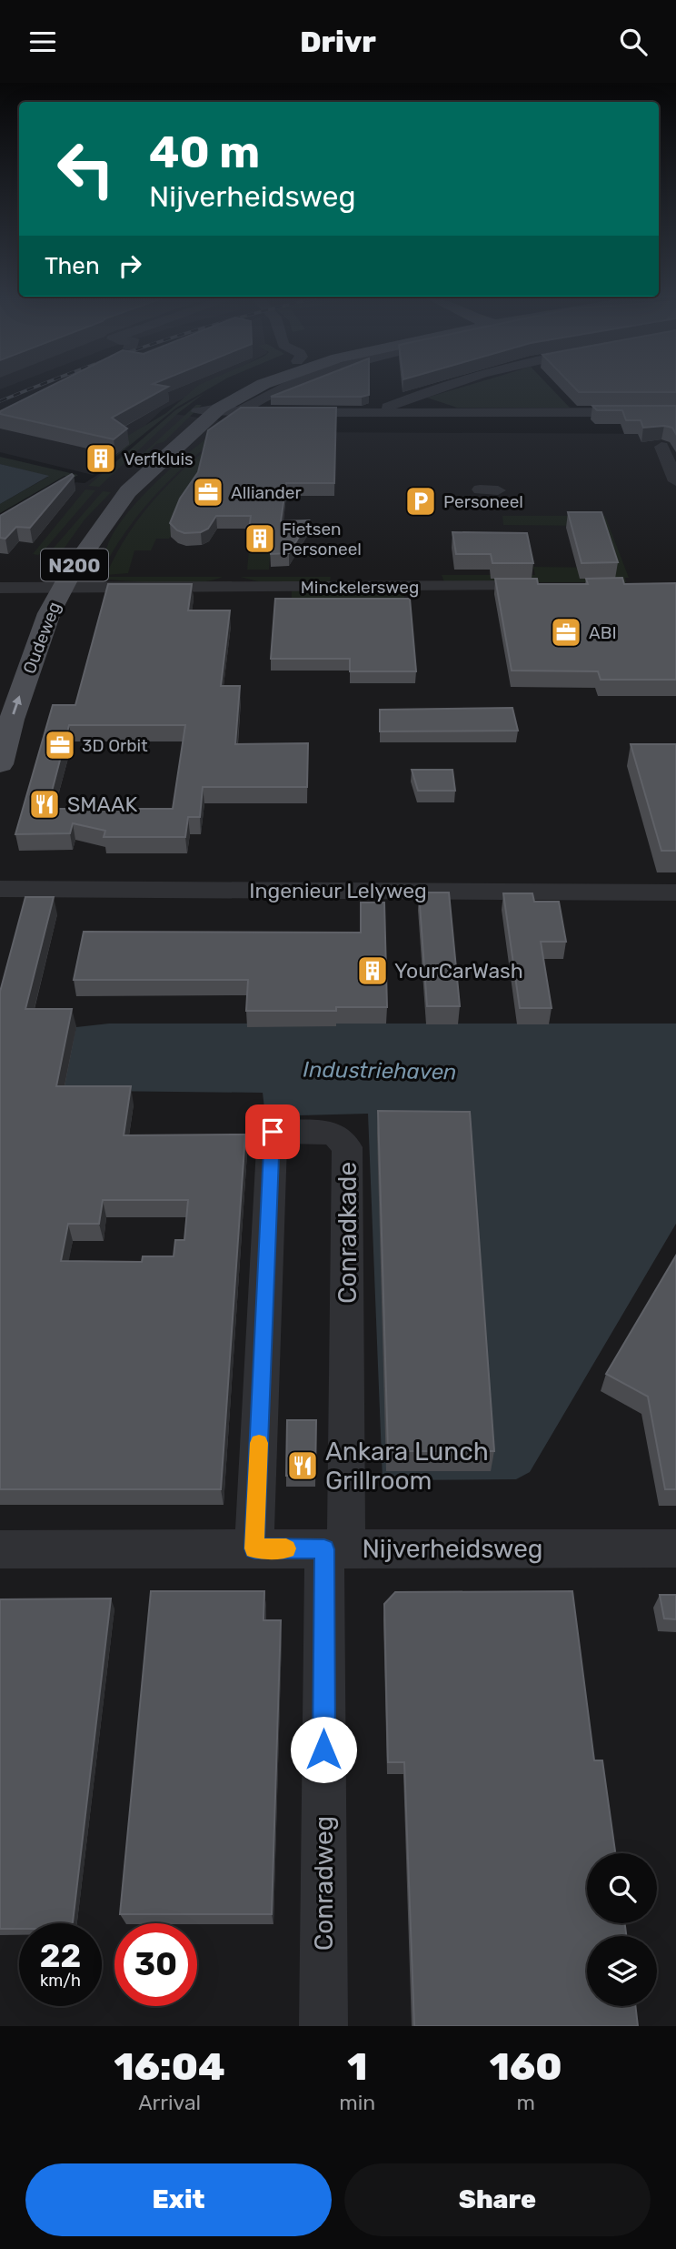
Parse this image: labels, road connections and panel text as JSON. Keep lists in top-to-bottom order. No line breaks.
{"streets":{"main road":["N200","Oudeweg"],"street":["Minckelersweg","Ingenieur Lelyweg","Conradkade","Nijverheidsweg","Conradweg"]},"crossings":[["Minckelersweg","Oudeweg"],["Conradkade","Nijverheidsweg"],["Conradkade","Conradweg"],["Nijverheidsweg","Conradweg"]],"water":["Industriehaven"],"places":{"building":["Verfkluis","Fietsen Personeel","YourCarWash"],"office":["Alliander","ABI","3D Orbit"],"parking":["Personeel"],"restaurant":["SMAAK","Ankara Lunch Grillroom"]},"page":{"header":"Drivr","turn":["40 m","Nijverheidsweg"],"then":"Then","speed":"22 km/h","limit":"30","eta":["16:04","Arrival","1","min","160","m"],"buttons":["Exit","Share"]}}
